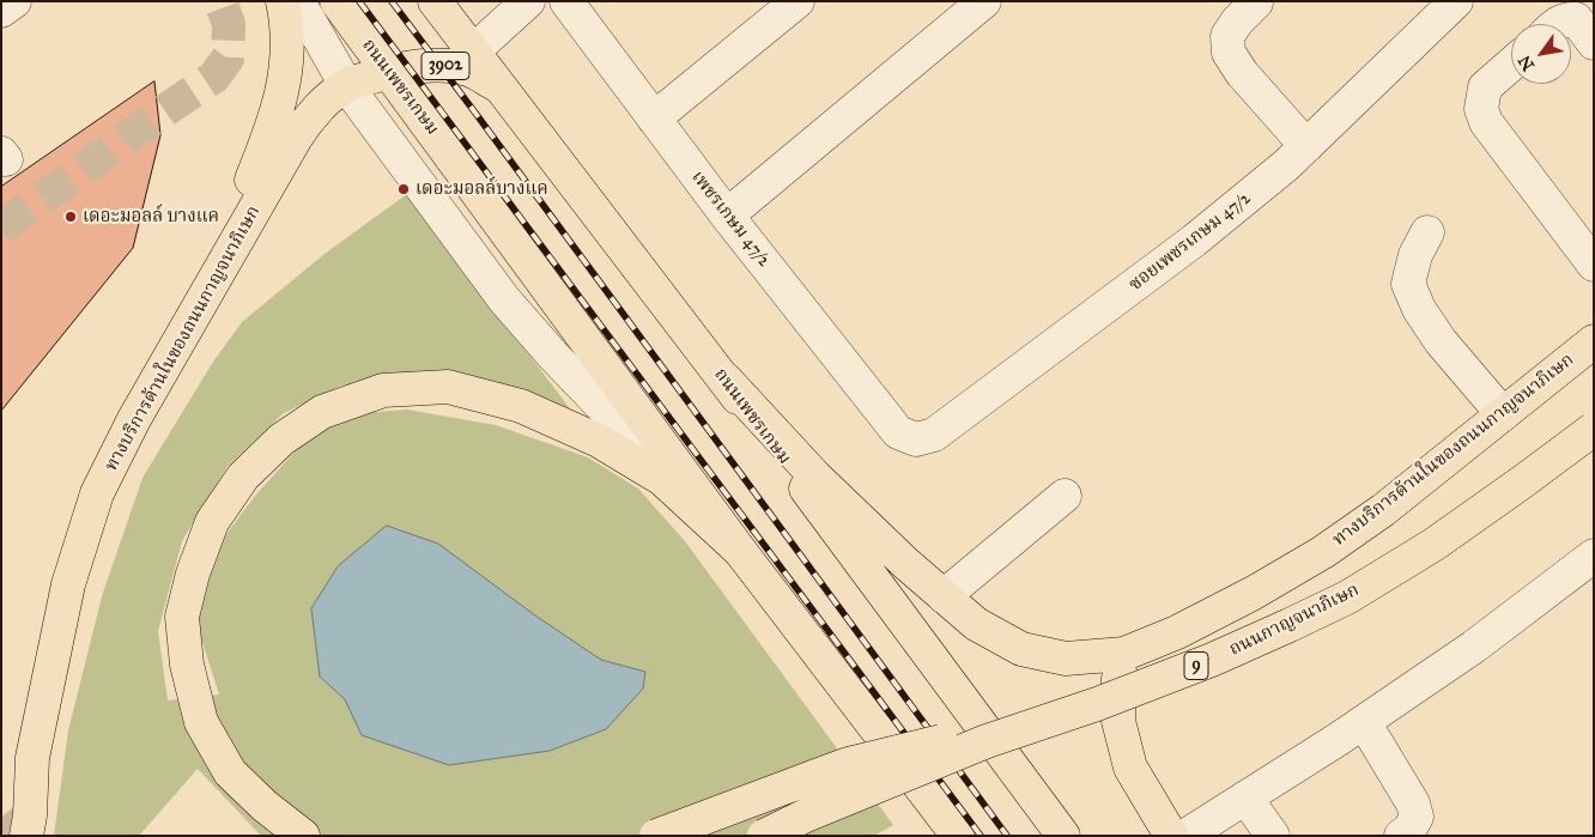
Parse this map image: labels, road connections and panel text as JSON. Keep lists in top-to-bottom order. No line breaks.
{"streets":{"main road":["3902","ถนนเพชรเกษม","ทางบริการด้านในของถนนกาญจนาภิเษก","ถนนกาญจนาภิเษก","9"],"street":["เพชรเกษม 47/2","ซอยเพชรเกษม 47/2"]},"crossings":[["3902","ถนนเพชรเกษม"],["3902","ทางบริการด้านในของถนนกาญจนาภิเษก"],["ถนนเพชรเกษม","ทางบริการด้านในของถนนกาญจนาภิเษก"],["เพชรเกษม 47/2","ซอยเพชรเกษม 47/2"]],"places":["เดอะมอลล์บางแค","เดอะมอลล์ บางแค"],"north":"bottom left"}
